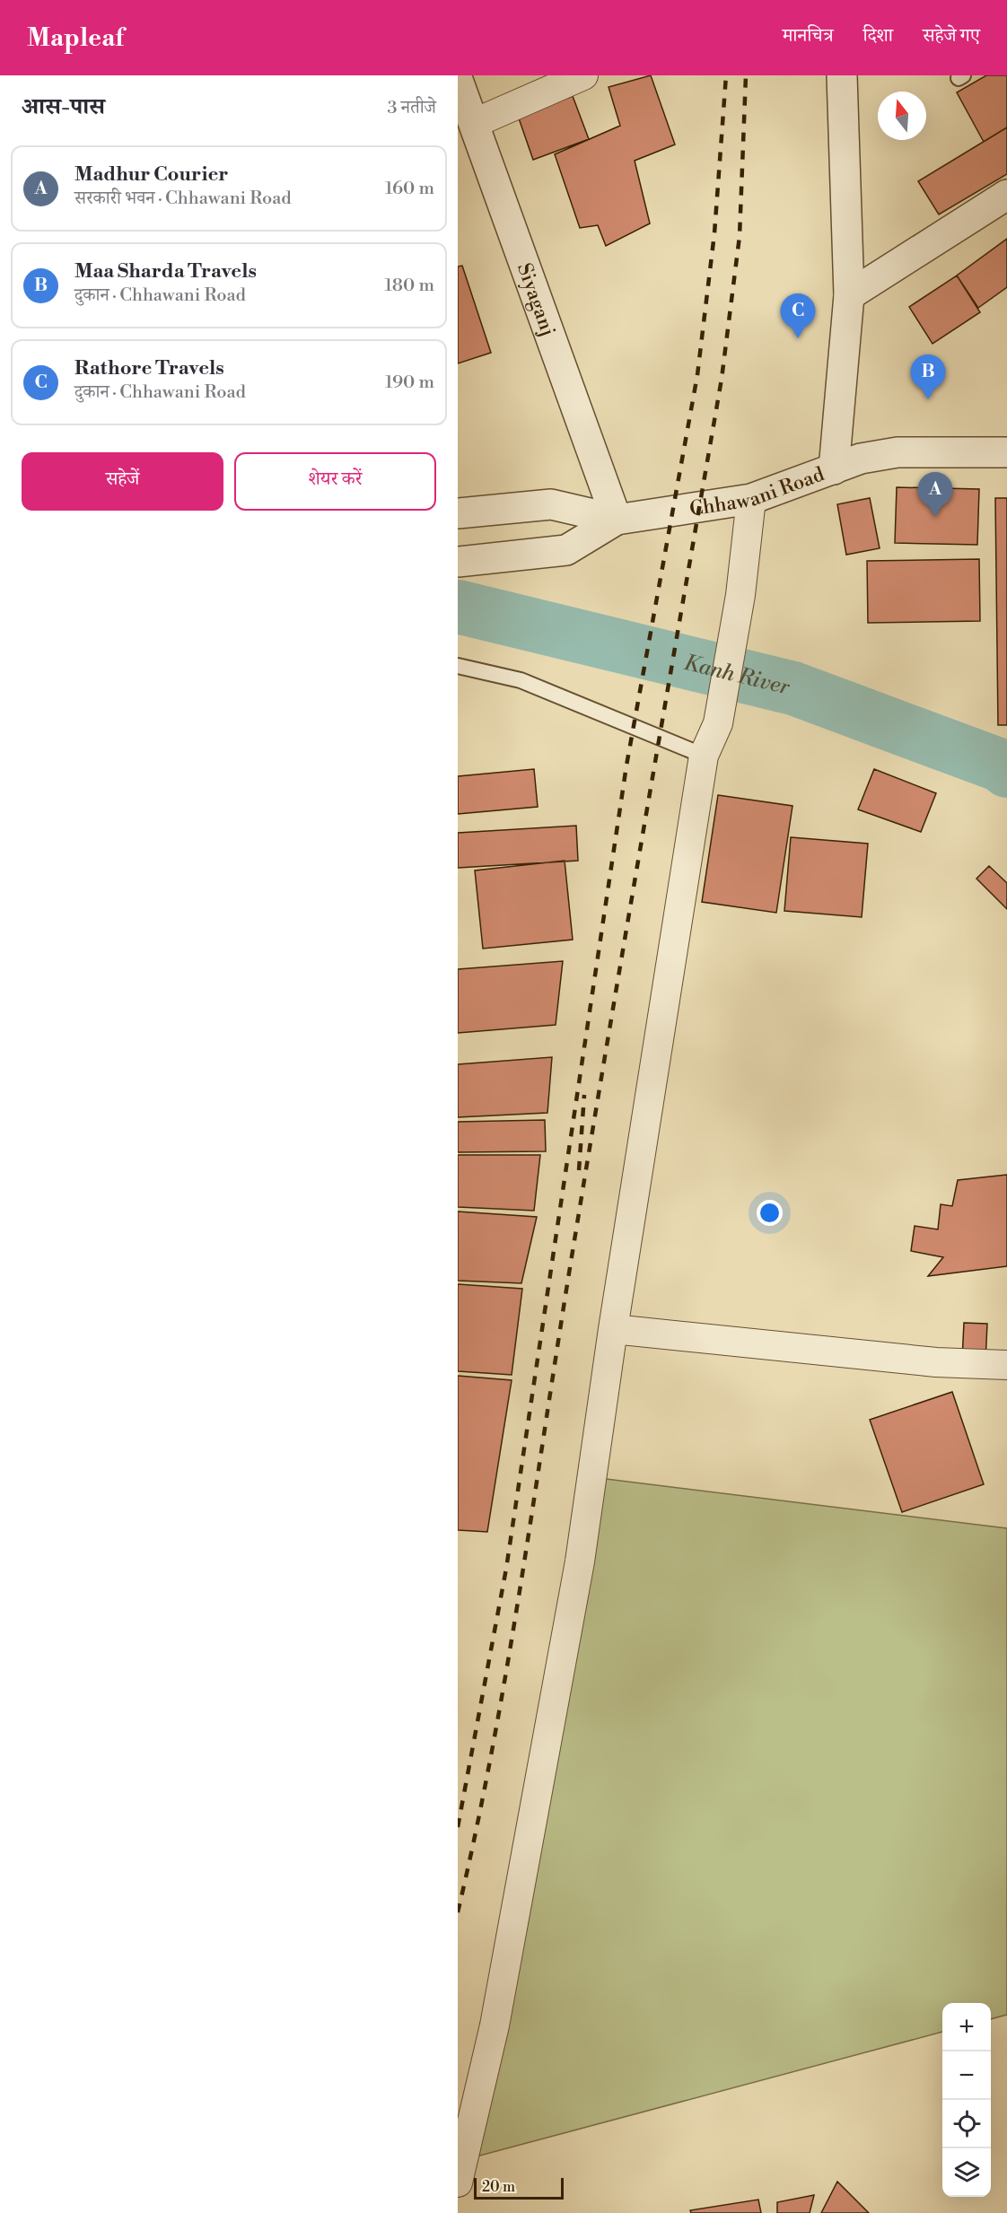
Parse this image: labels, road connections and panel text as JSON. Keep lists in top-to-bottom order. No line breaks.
{"streets":{"street":["Siyaganj","Chhawani Road"]},"crossings":[["Siyaganj","Chhawani Road"]],"water":["Kanh River"],"scale_bar":"20 m","north":"top","page":{"header":"Mapleaf","nav":["मानचित्र","दिशा","सहेजे गए"],"heading":["आस-पास","3 नतीजे"],"list":[{"mark":"A","name":"Madhur Courier","note":"सरकारी भवन · Chhawani Road","value":"160 m"},{"mark":"B","name":"Maa Sharda Travels","note":"दुकान · Chhawani Road","value":"180 m"},{"mark":"C","name":"Rathore Travels","note":"दुकान · Chhawani Road","value":"190 m"}],"pins":["C","B","A"],"buttons":["सहेजें","शेयर करें"],"map_buttons":["+","−"],"scale":"20 m"}}
